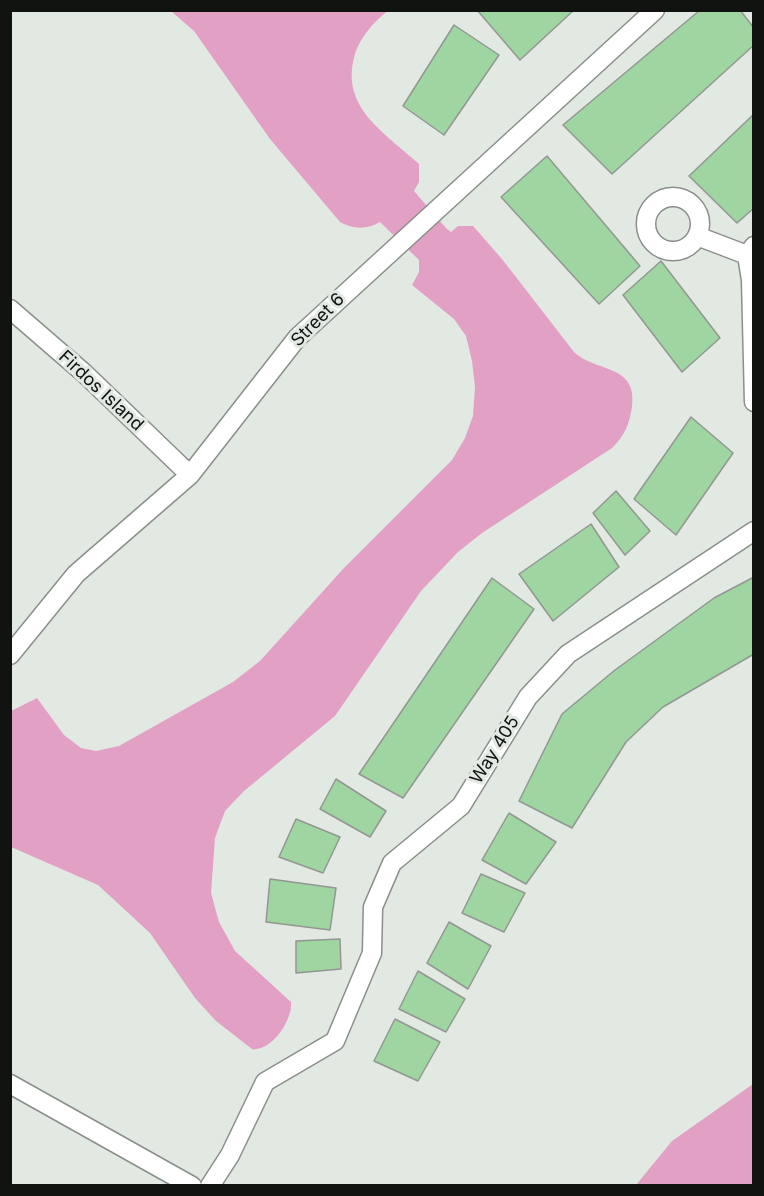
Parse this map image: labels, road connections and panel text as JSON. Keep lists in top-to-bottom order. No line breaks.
{"streets":{"street":["Street 6","Firdos Island","Way 405"]},"crossings":[["Street 6","Firdos Island"]]}
